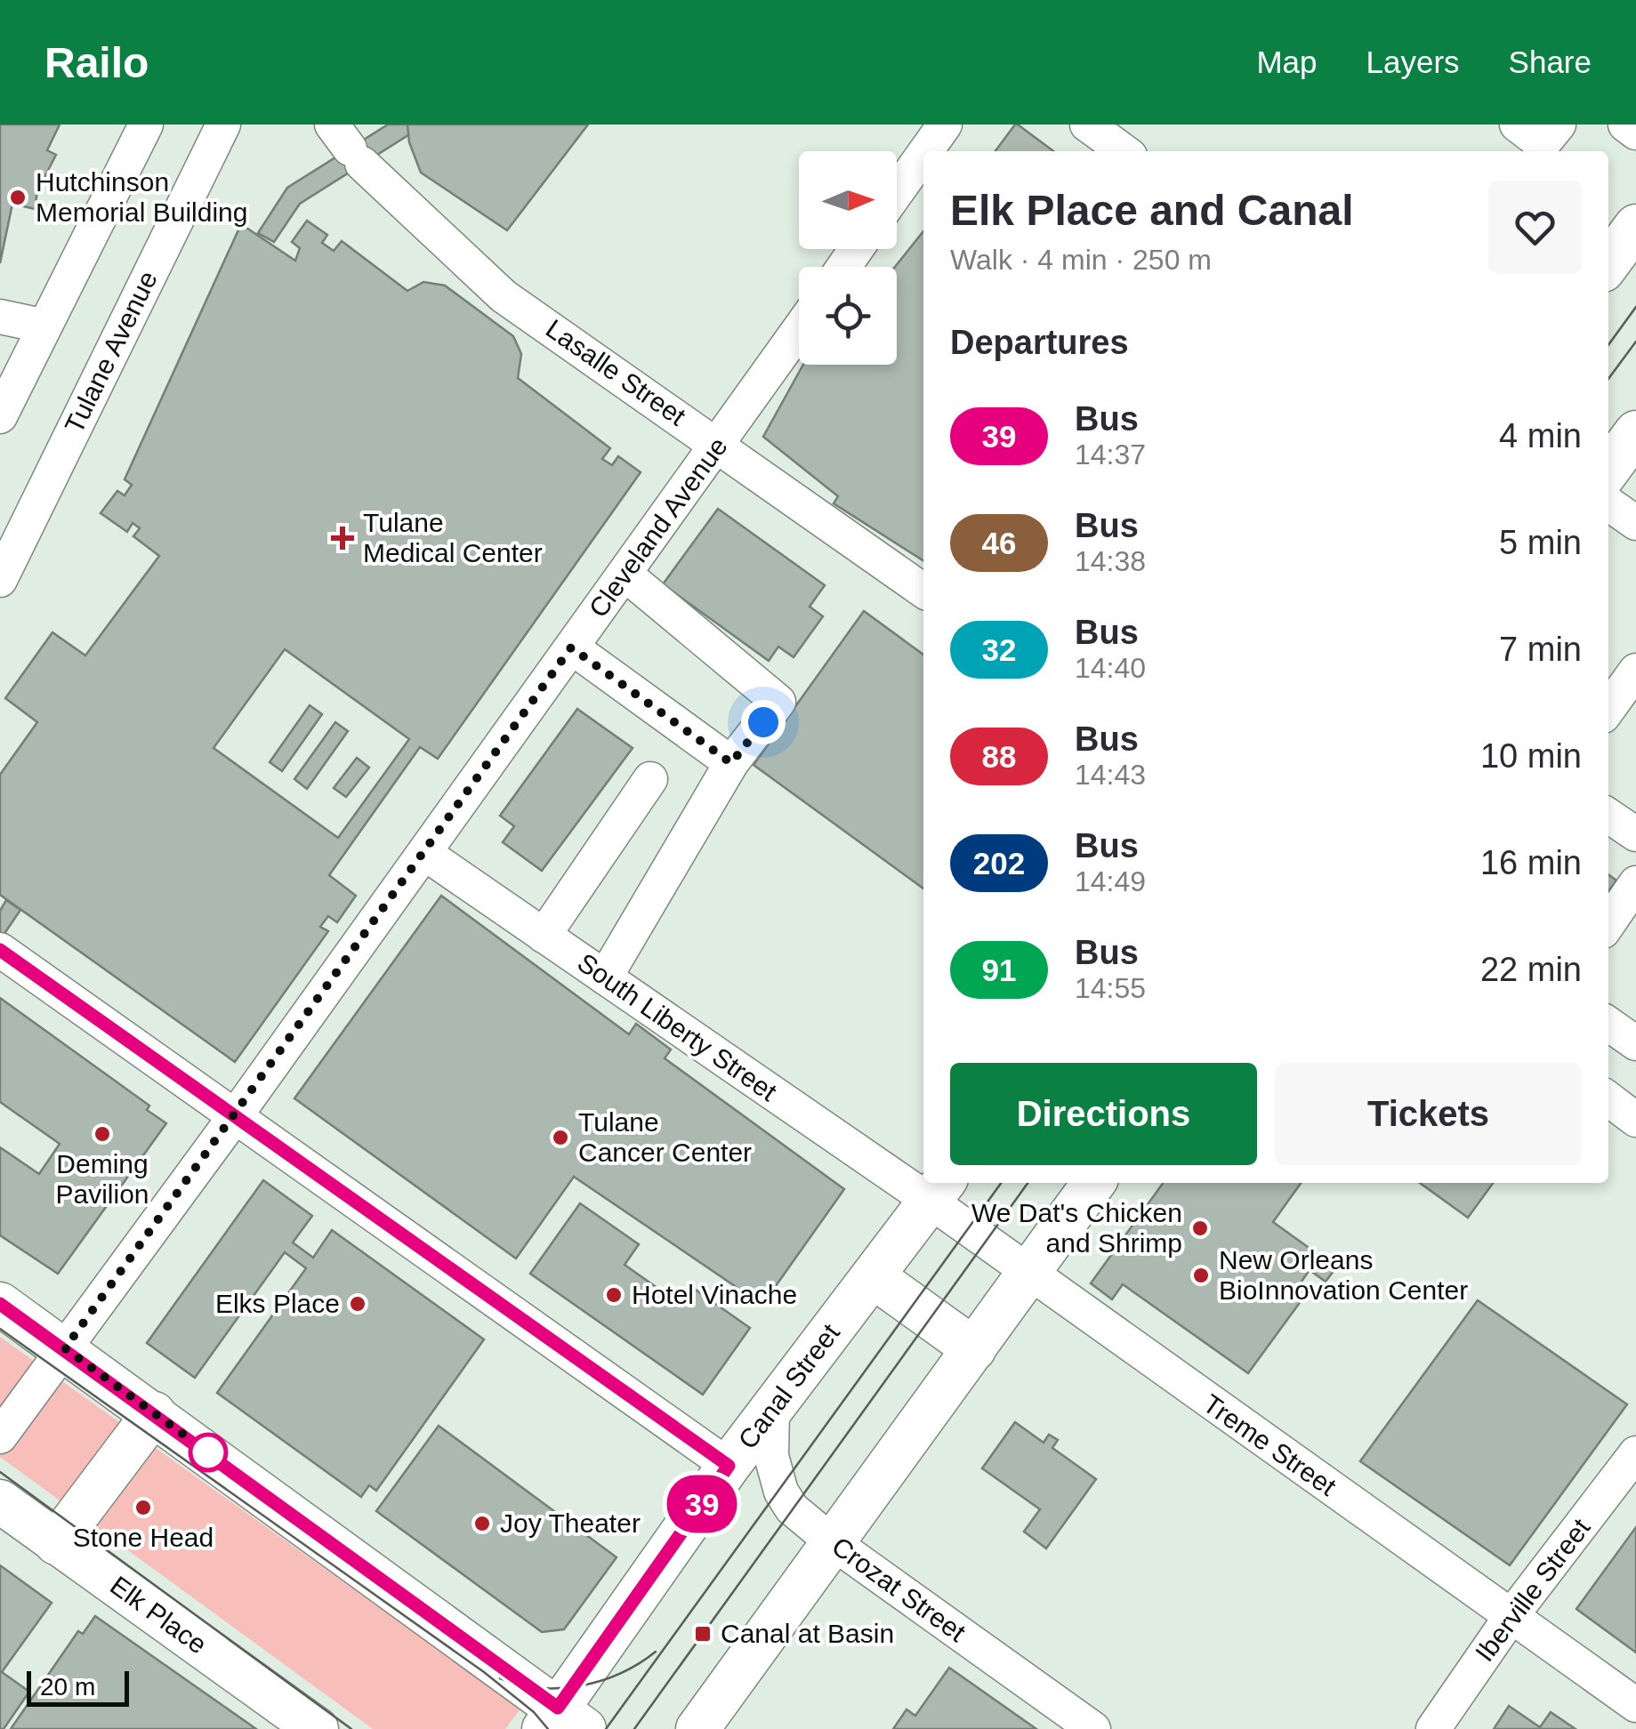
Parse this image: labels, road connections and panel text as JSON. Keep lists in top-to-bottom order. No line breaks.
{"streets":{"main road":["Canal Street","Elk Place"],"street":["Tulane Avenue","Lasalle Street","Cleveland Avenue","South Liberty Street","Treme Street","Crozat Street","Iberville Street"]},"crossings":[["Lasalle Street","Cleveland Avenue"],["Cleveland Avenue","South Liberty Street"],["South Liberty Street","Canal Street"],["South Liberty Street","Treme Street"],["Canal Street","Crozat Street"],["Treme Street","Iberville Street"]],"places":{"other":["Hutchinson Memorial Building","Deming Pavilion","Tulane Cancer Center","We Dat's Chicken and Shrimp","New Orleans BioInnovation Center","Hotel Vinache","Elks Place","Stone Head","Joy Theater"],"health":["Tulane Medical Center"],"transit":["Canal at Basin"]},"lines":["bus line 39"],"scale_bar":"20 m","north":"right","page":{"header":"Railo","nav":["Map","Layers","Share"],"on_map":"39","heading":[["Elk Place and Canal","Walk · 4 min · 250 m"],"Departures"],"list":[{"mark":"39","name":"Bus","note":"14:37","value":"4 min"},{"mark":"46","name":"Bus","note":"14:38","value":"5 min"},{"mark":"32","name":"Bus","note":"14:40","value":"7 min"},{"mark":"88","name":"Bus","note":"14:43","value":"10 min"},{"mark":"202","name":"Bus","note":"14:49","value":"16 min"},{"mark":"91","name":"Bus","note":"14:55","value":"22 min"}],"buttons":["Directions","Tickets"],"scale":"20 m"}}
